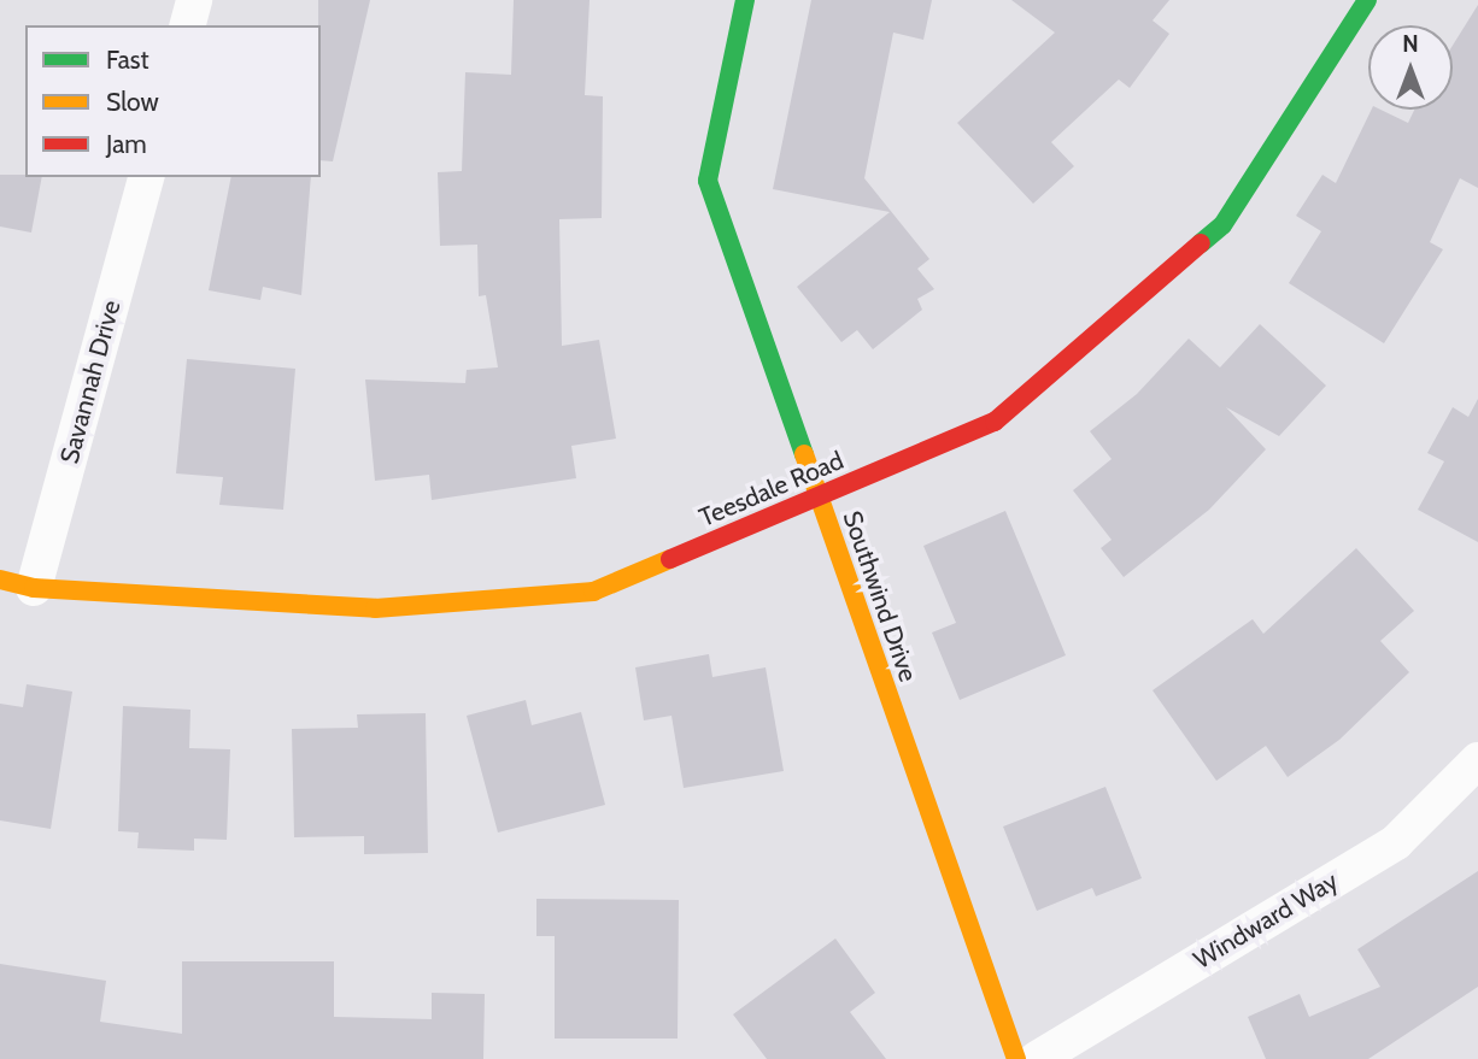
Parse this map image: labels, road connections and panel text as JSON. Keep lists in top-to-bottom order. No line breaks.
{"streets":{"street":["Savannah Drive","Teesdale Road","Southwind Drive","Windward Way"]},"crossings":[["Savannah Drive","Teesdale Road"],["Teesdale Road","Southwind Drive"]],"legend":["Fast","Slow","Jam"],"north":"top"}
